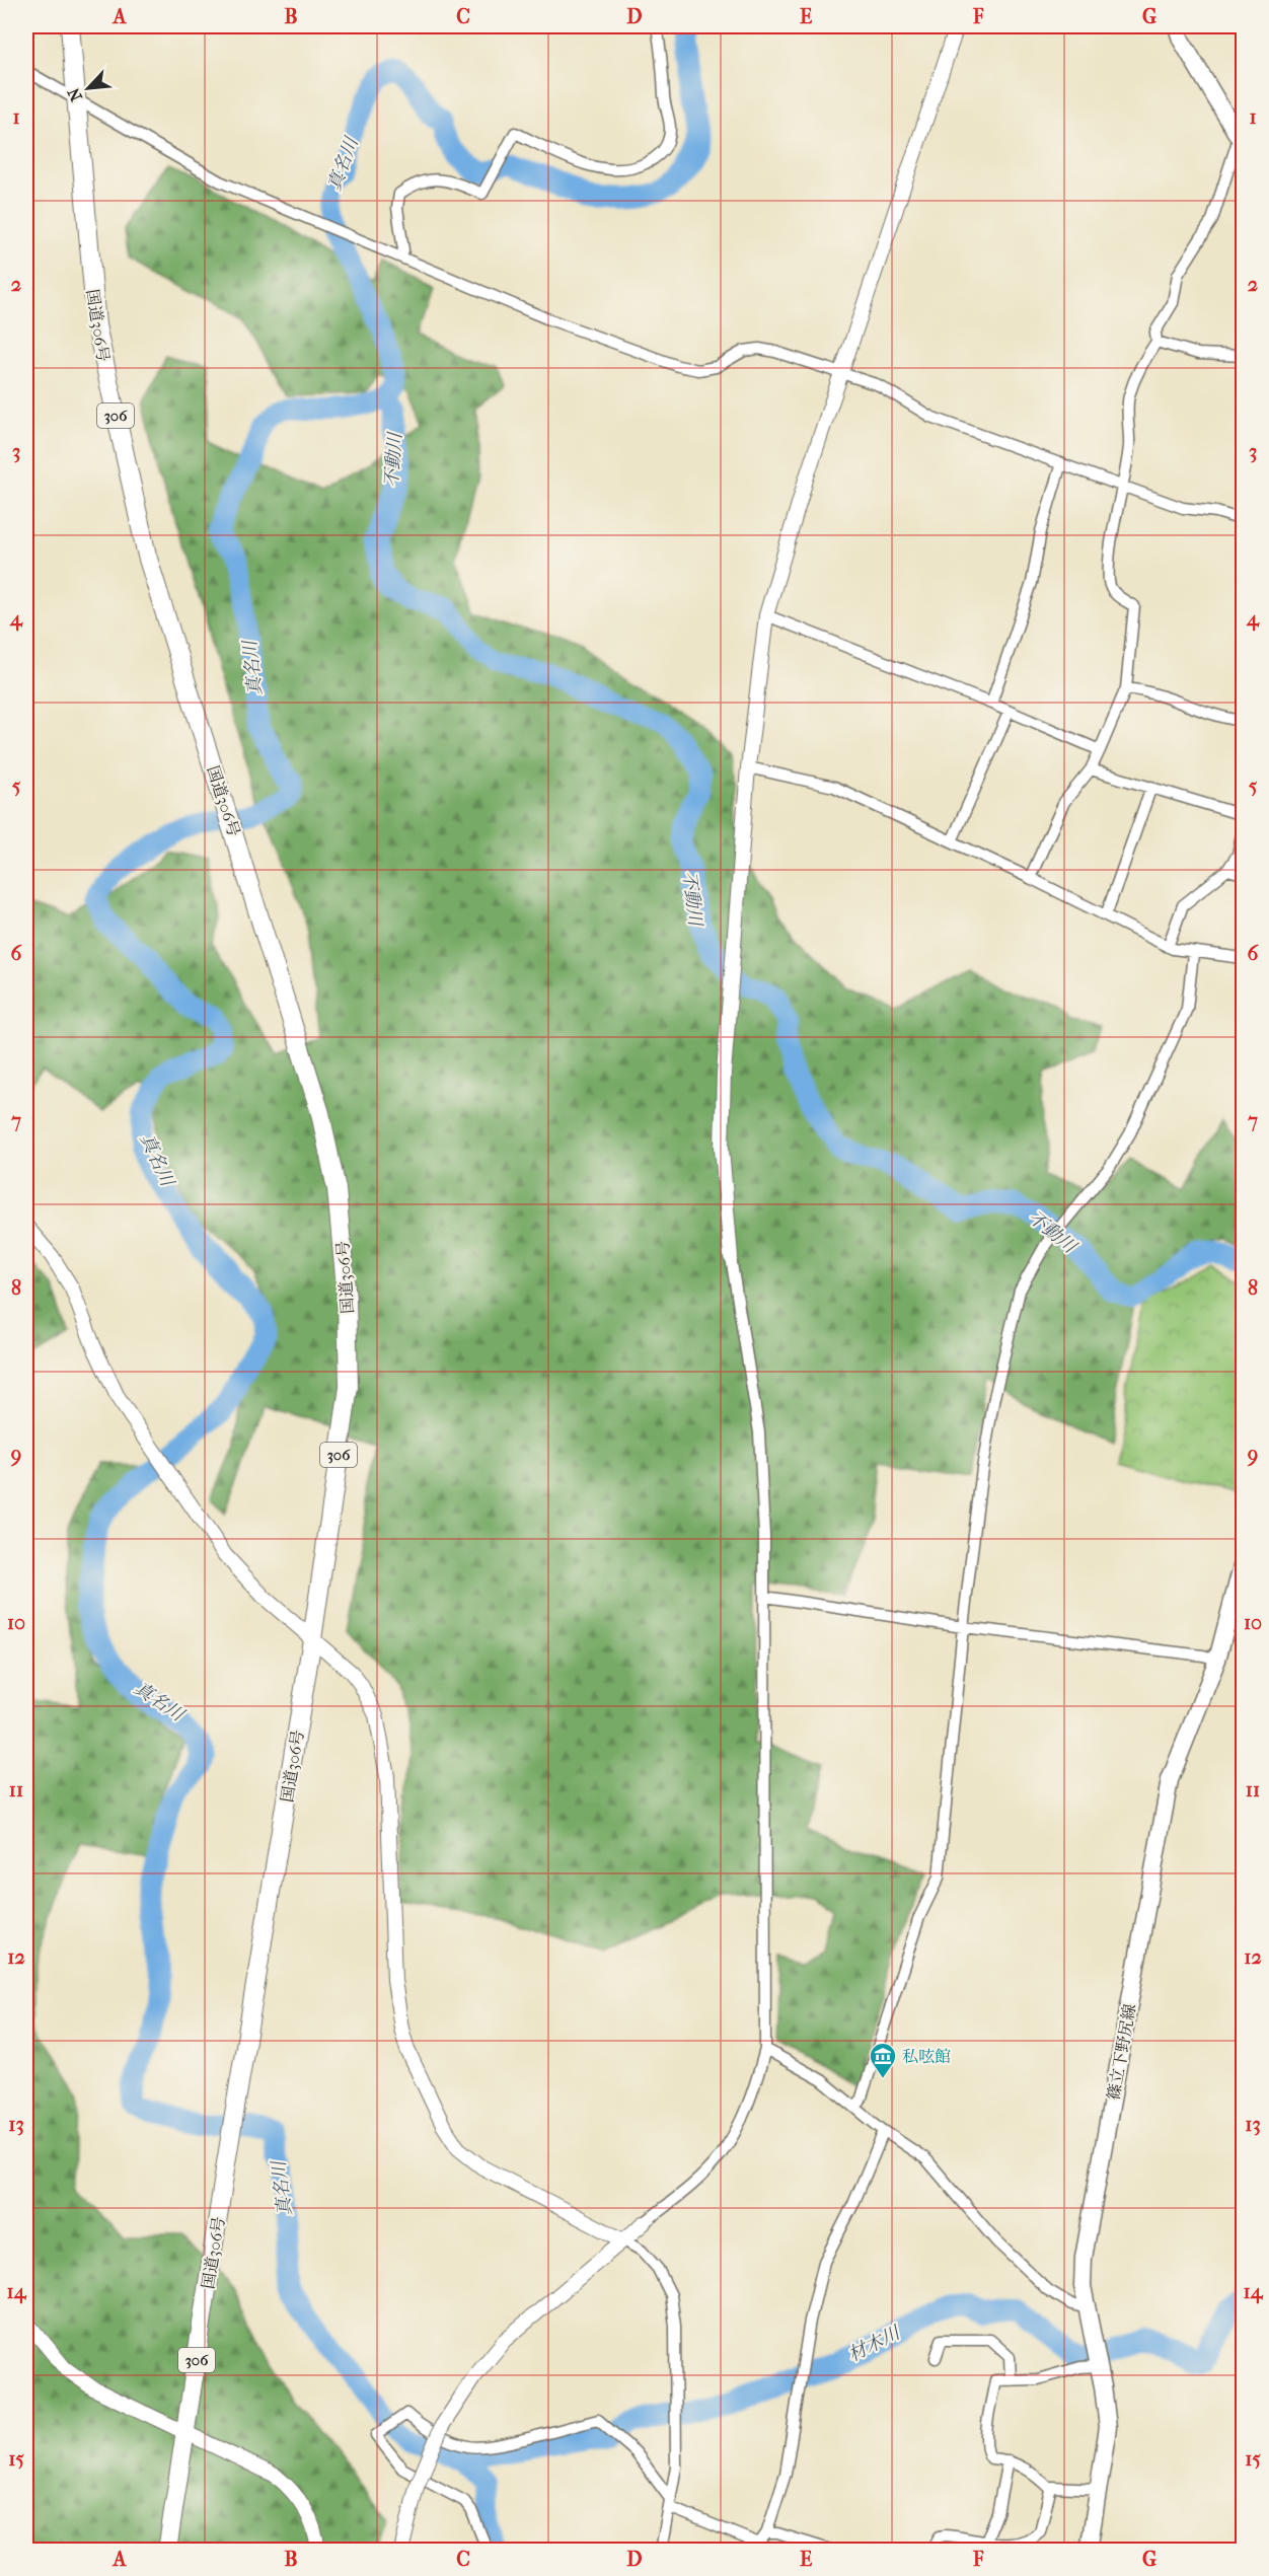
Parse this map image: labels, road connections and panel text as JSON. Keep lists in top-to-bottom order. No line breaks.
{"streets":{"highway":["国道306号","306"],"main road":["篠立下野尻線"]},"water":["真名川","不動川","材木川"],"places":{"museum":["私呟館"]},"north":"bottom left","grid":{"columns":["A","B","C","D","E","F","G"],"rows":["1","2","3","4","5","6","7","8","9","10","11","12","13","14","15"]}}
